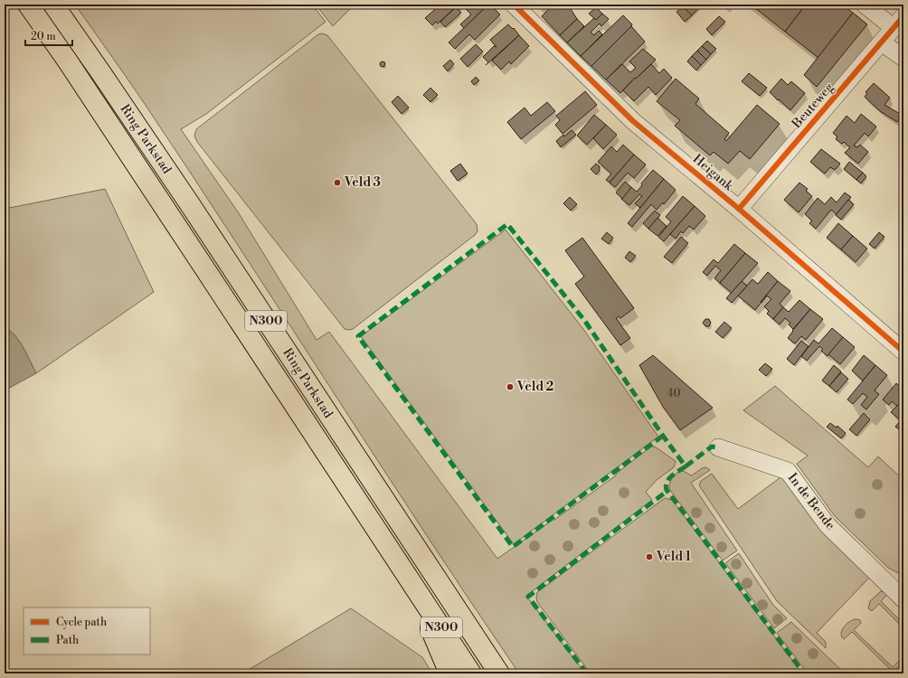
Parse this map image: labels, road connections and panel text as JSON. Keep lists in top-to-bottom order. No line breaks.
{"streets":{"highway":["Ring Parkstad","N300"],"street":["Beuteweg","Heigank","In de Bende"]},"crossings":[["Beuteweg","Heigank"],["Ring Parkstad","N300"]],"places":["Veld 3","Veld 2","Veld 1"],"house_numbers":["40"],"legend":["Cycle path","Path"],"scale_bar":"20 m"}
